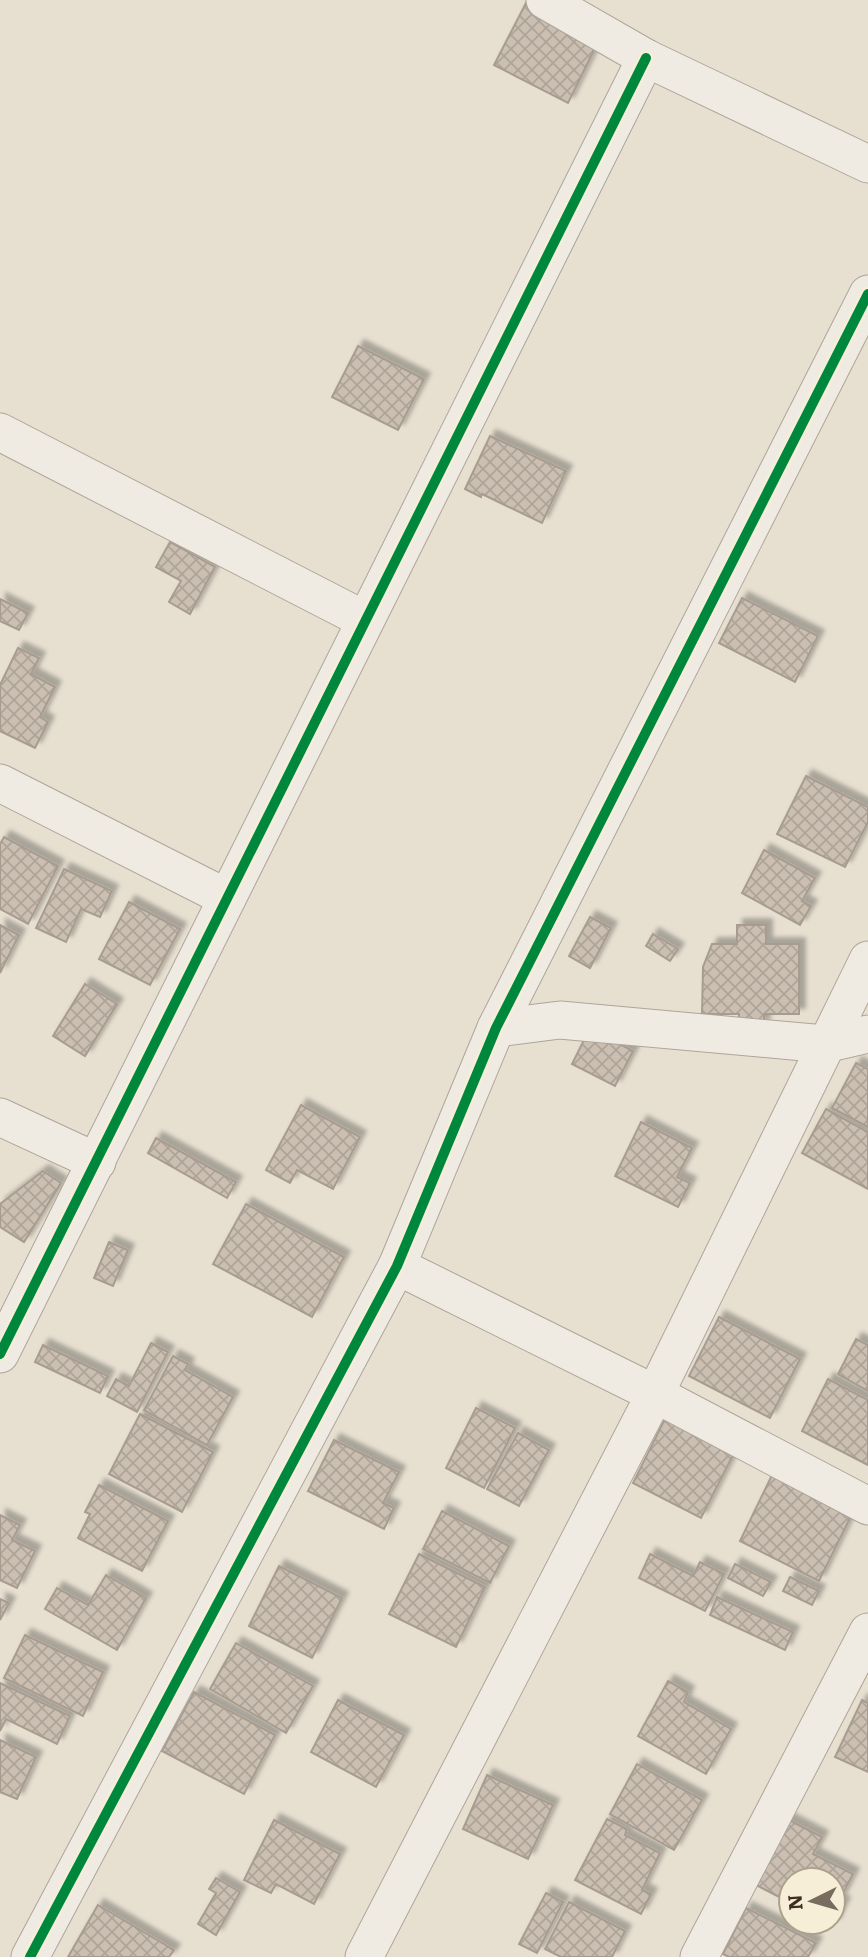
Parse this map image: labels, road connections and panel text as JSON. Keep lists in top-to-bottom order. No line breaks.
{"north":"left"}
